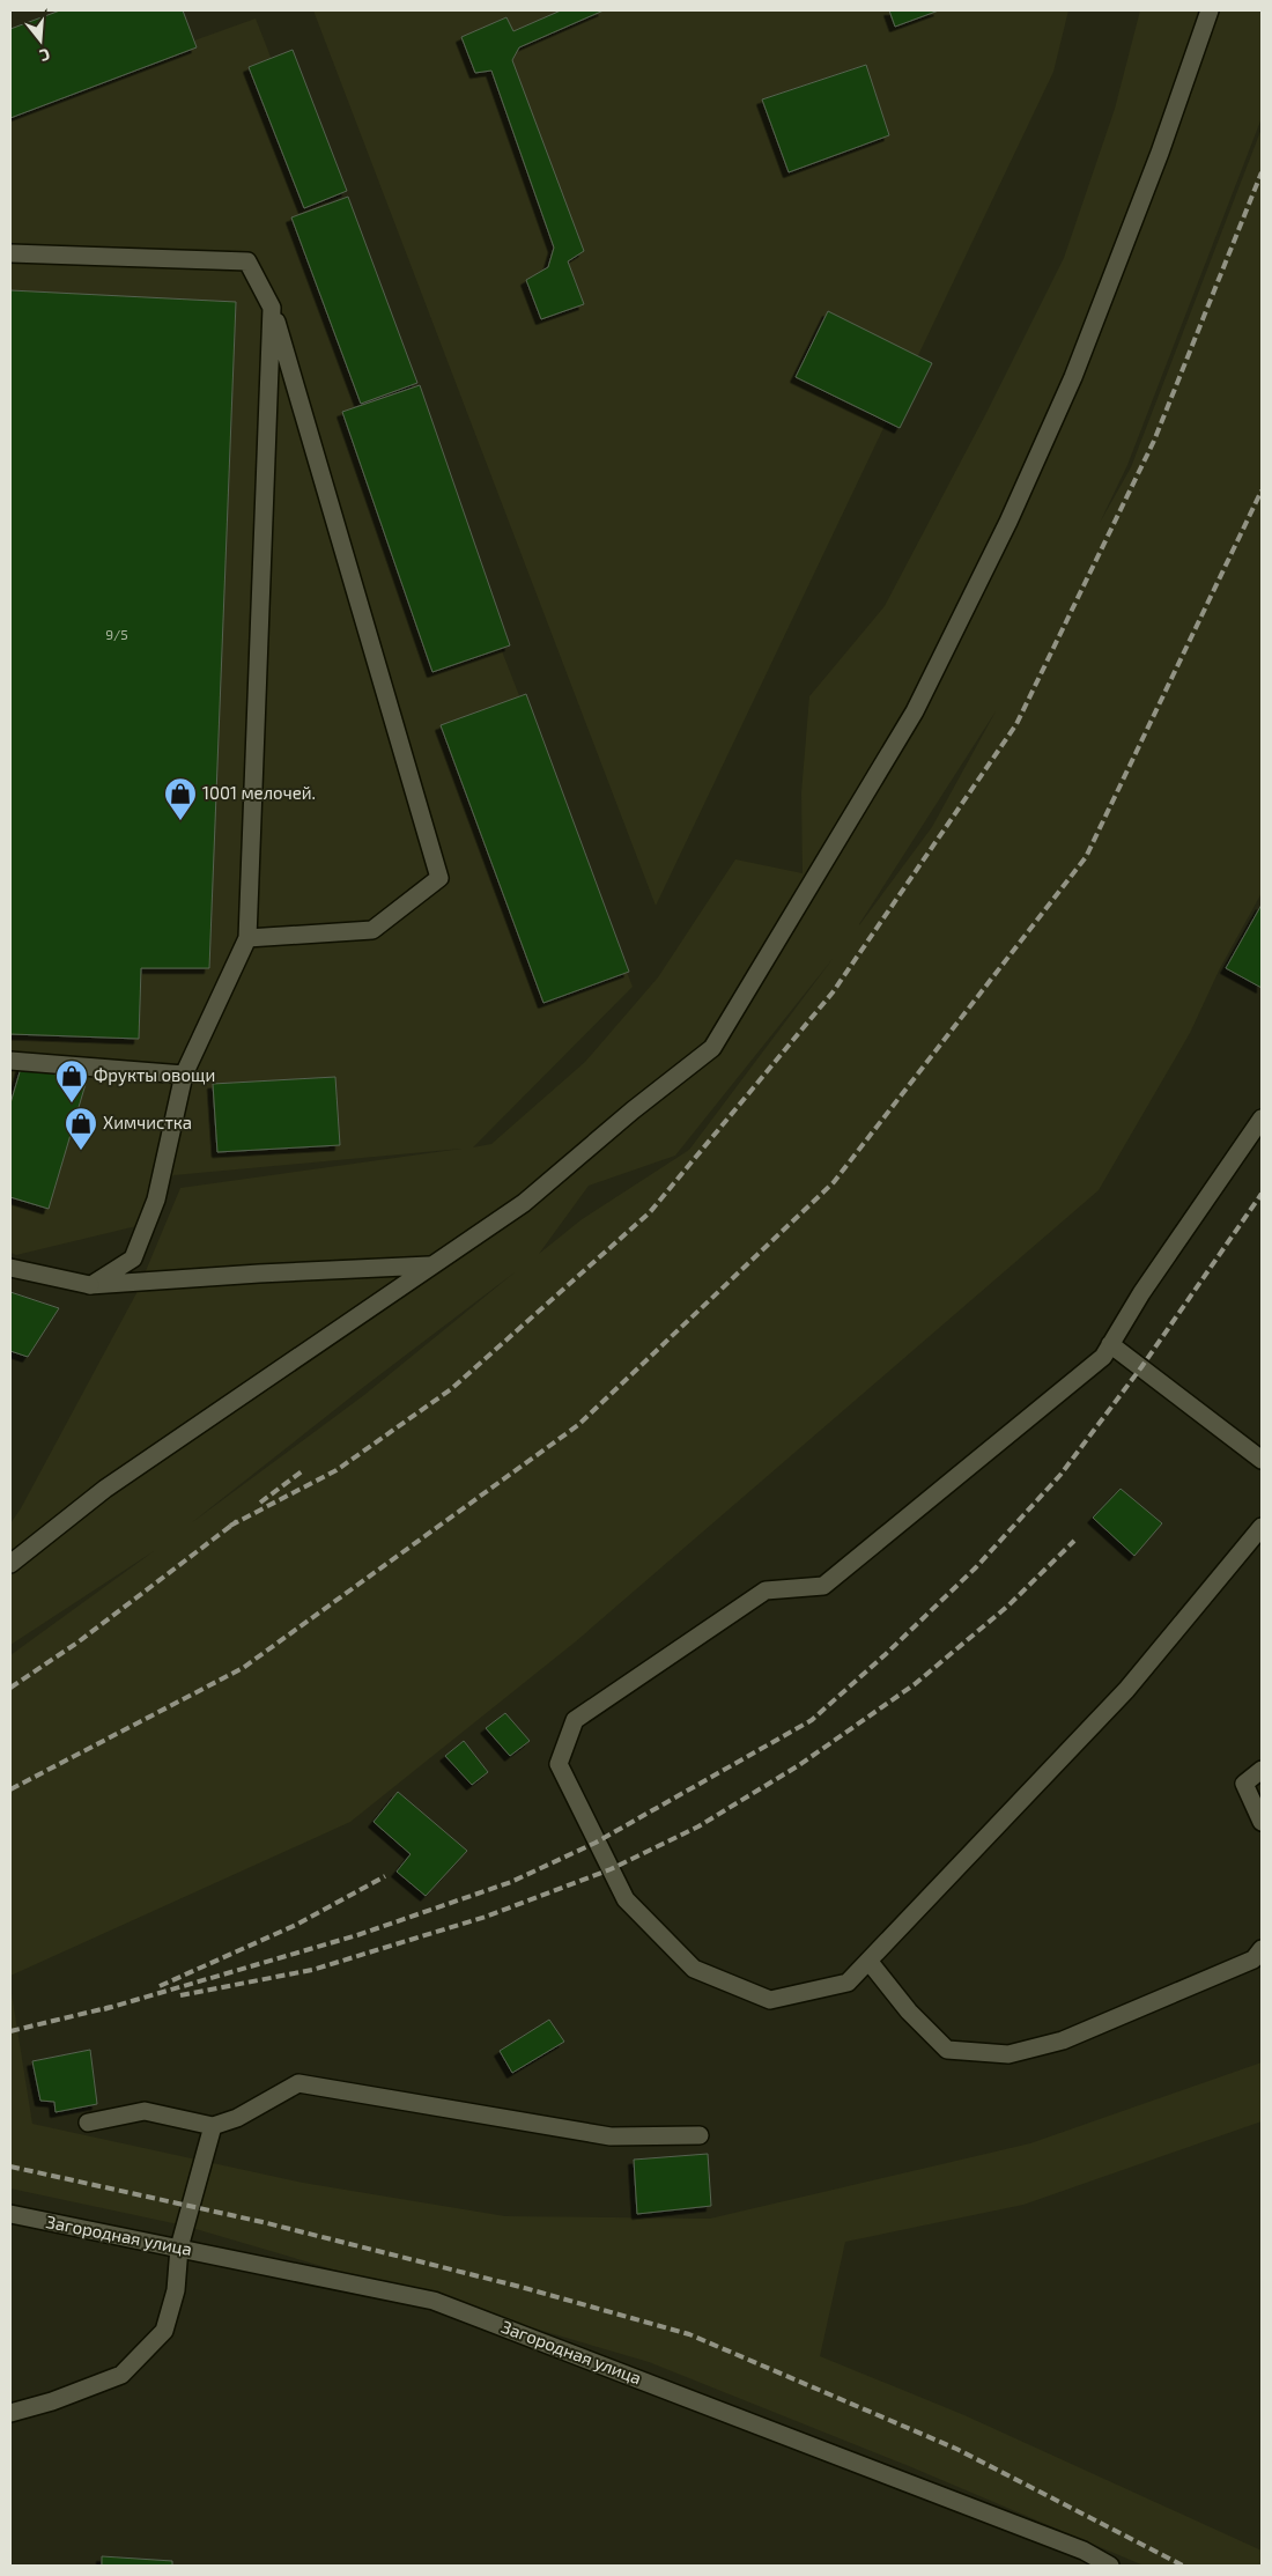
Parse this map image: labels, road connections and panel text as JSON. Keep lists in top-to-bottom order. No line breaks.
{"streets":{"street":["Загородная улица"]},"places":{"shop":["1001 мелочей.","Фрукты овощи","Химчистка"]},"house_numbers":["9/5"],"north":"bottom"}
